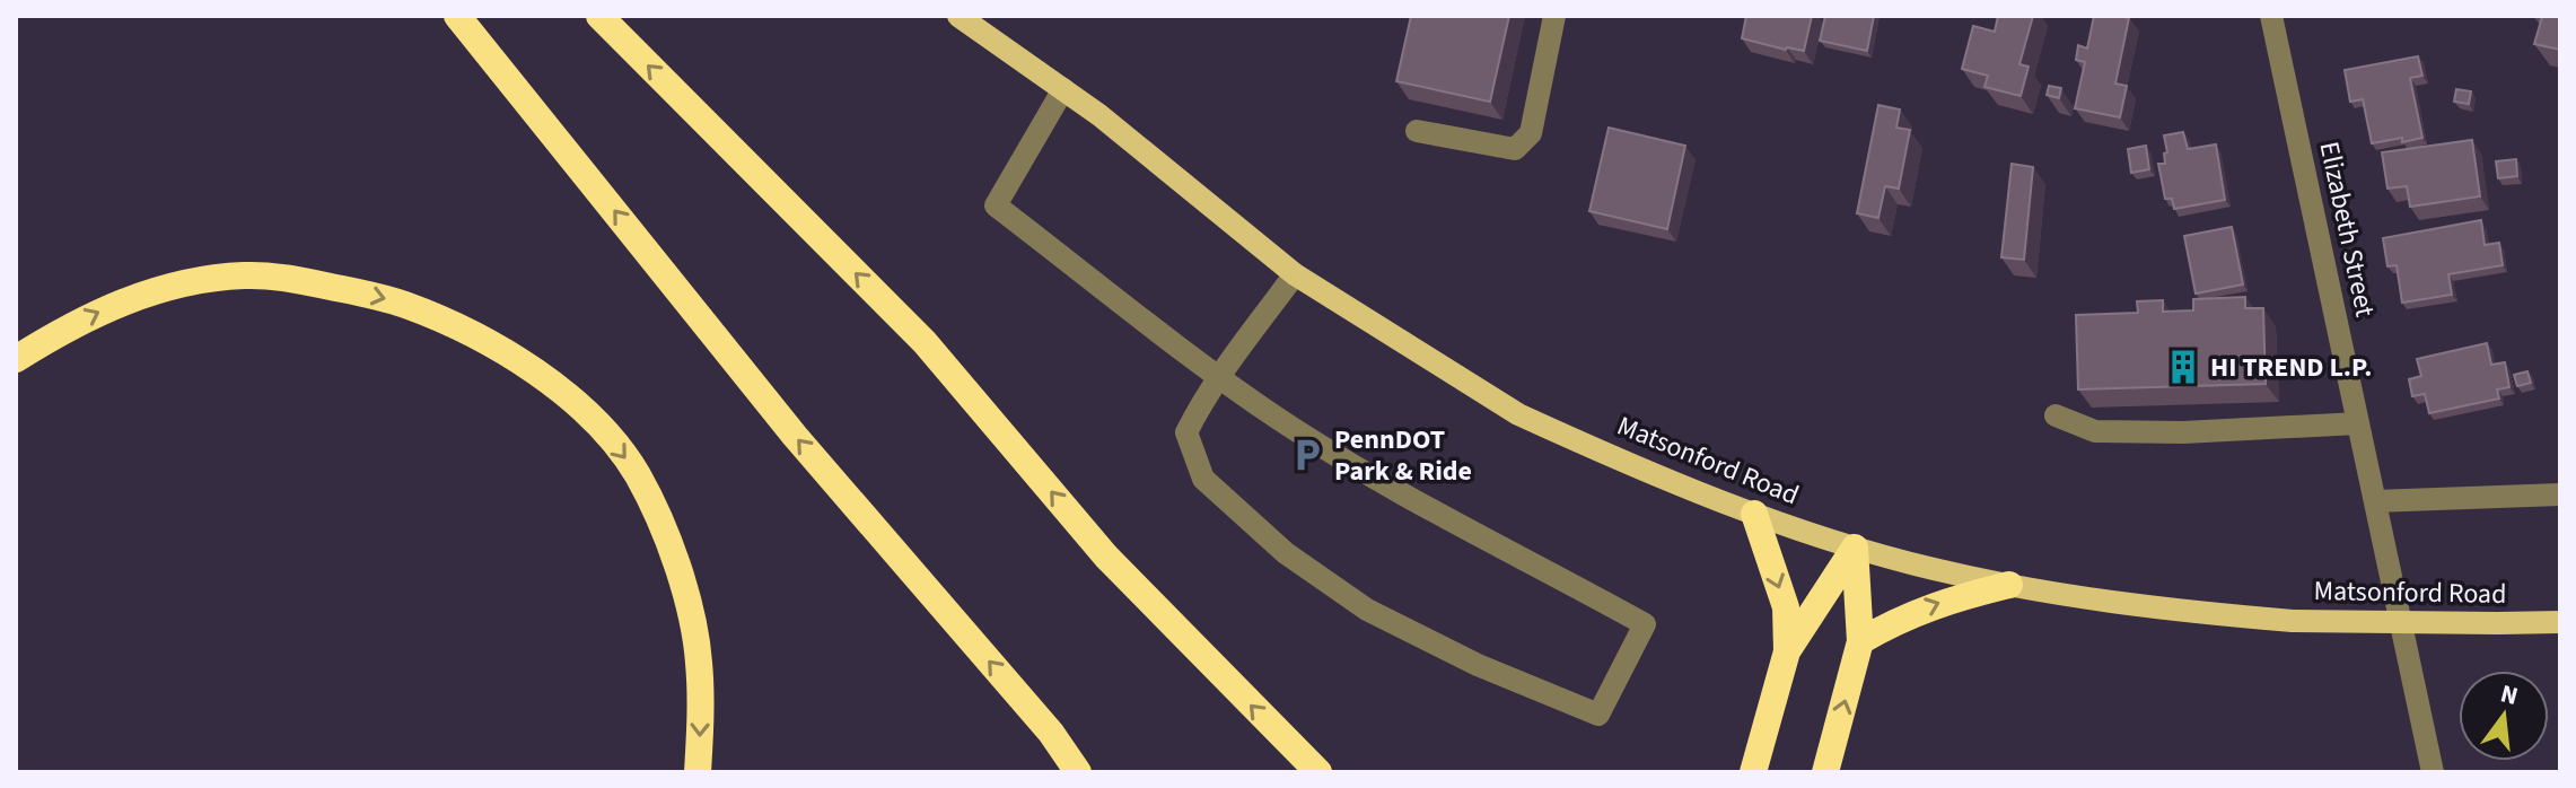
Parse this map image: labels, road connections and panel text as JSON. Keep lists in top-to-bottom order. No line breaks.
{"streets":{"main road":["Matsonford Road"],"street":["Elizabeth Street"]},"places":{"building":["HI TREND L.P."],"parking":["PennDOT Park & Ride"]},"north":"top"}
